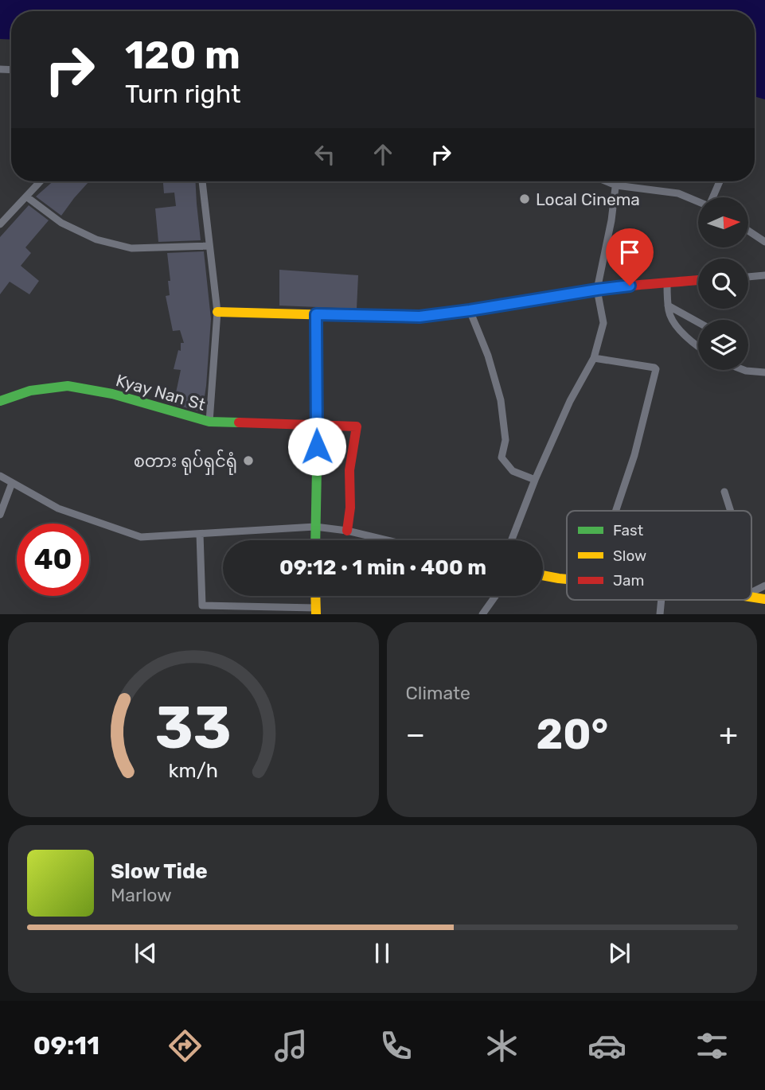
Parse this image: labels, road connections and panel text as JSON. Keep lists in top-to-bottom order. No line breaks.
{"streets":{"street":["Kyay Nan St"]},"places":["Local Cinema","စတား ရုပ်ရှင်ရုံ"],"legend":["Fast","Slow","Jam"],"north":"right","page":{"turn":["120 m","Turn right"],"limit":"40","trip":"09:12 · 1 min · 400 m","tile":"Climate","heat":["−","20°","+"],"song":["Slow Tide","Marlow"],"tabs":"09:11","gauge":["33","km/h"]}}
